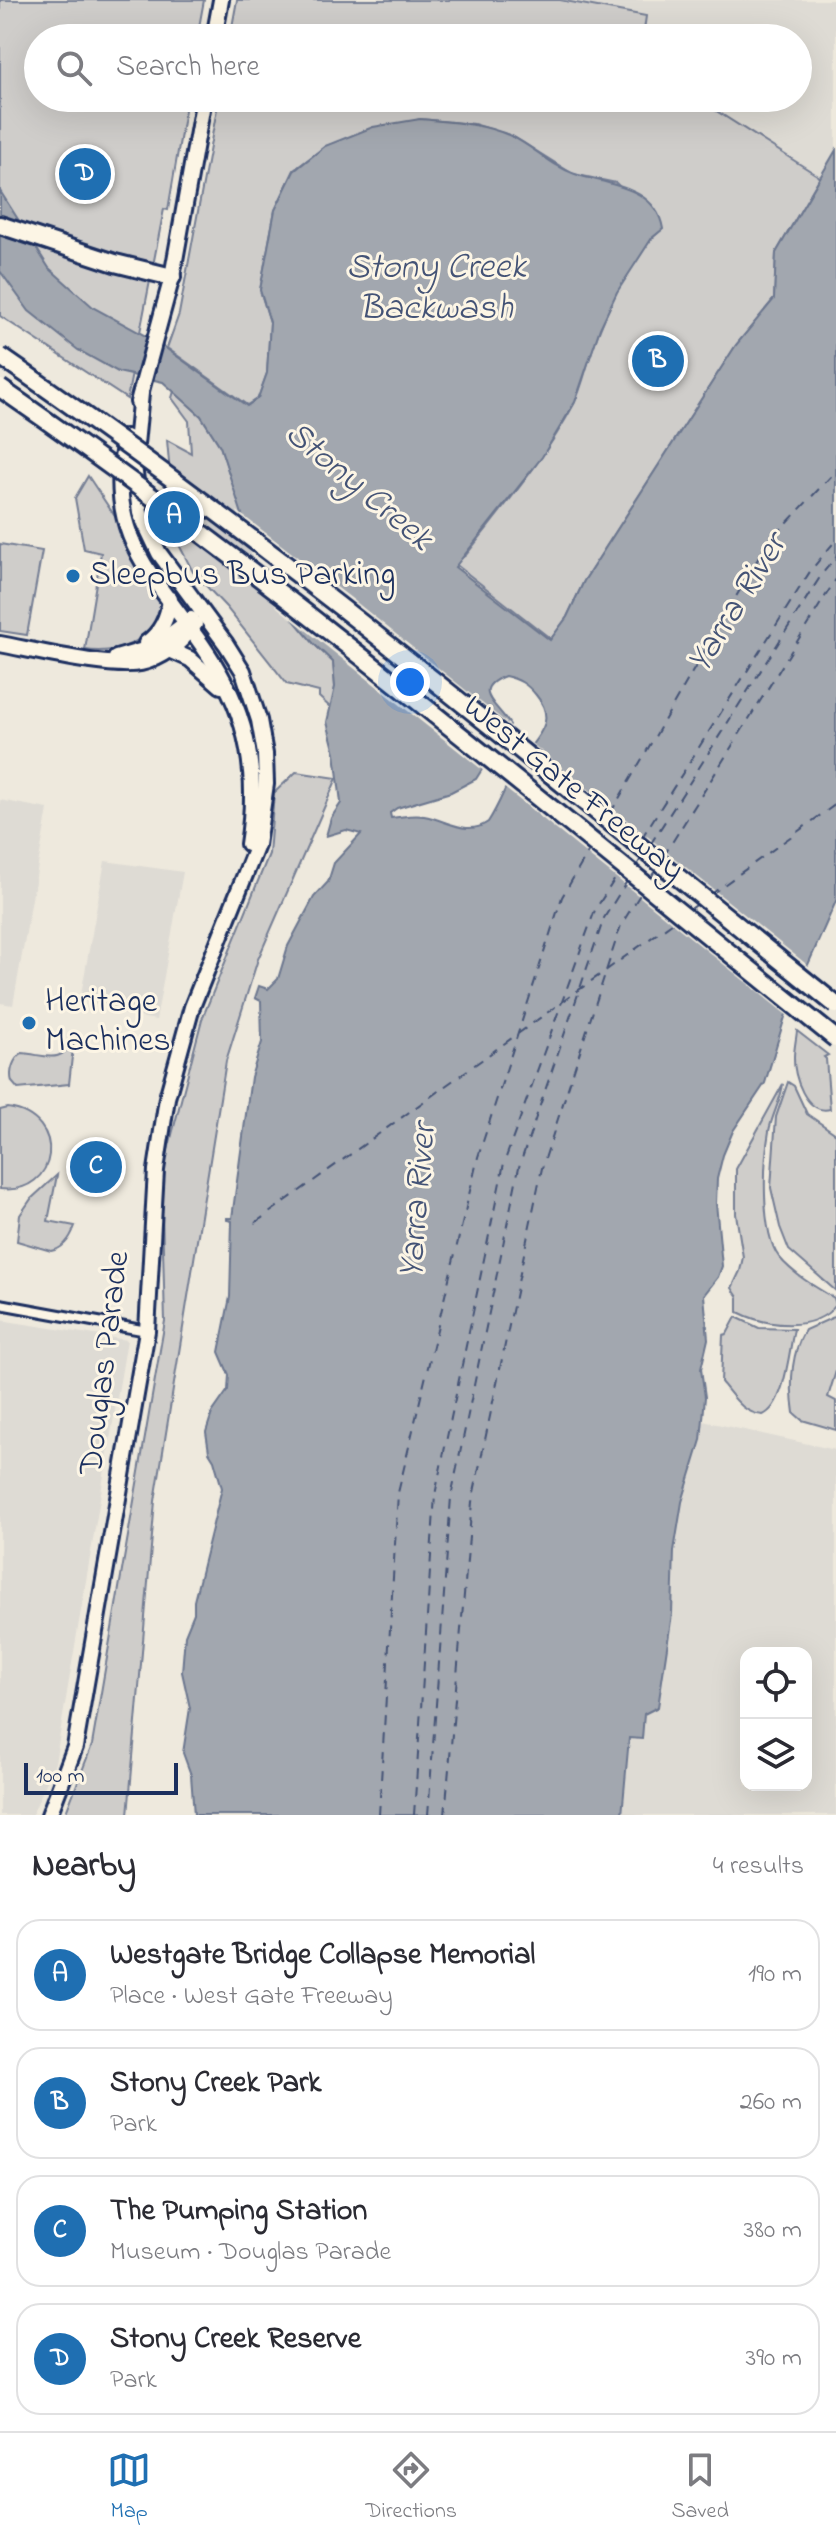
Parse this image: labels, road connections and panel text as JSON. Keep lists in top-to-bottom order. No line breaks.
{"streets":{"highway":["West Gate Freeway"],"main road":["Douglas Parade"]},"water":["Stony Creek Backwash","Stony Creek","Yarra River"],"places":["Sleepbus Bus Parking","Heritage Machines"],"scale_bar":"100 m","page":{"search":"Search here","pins":["D","B","A","C"],"scale":"100 m","heading":["Nearby","4 results"],"list":[{"mark":"A","name":"Westgate Bridge Collapse Memorial","note":"Place · West Gate Freeway","value":"190 m"},{"mark":"B","name":"Stony Creek Park","note":"Park","value":"260 m"},{"mark":"C","name":"The Pumping Station","note":"Museum · Douglas Parade","value":"380 m"},{"mark":"D","name":"Stony Creek Reserve","note":"Park","value":"390 m"}],"nav":["Map","Directions","Saved"]}}
